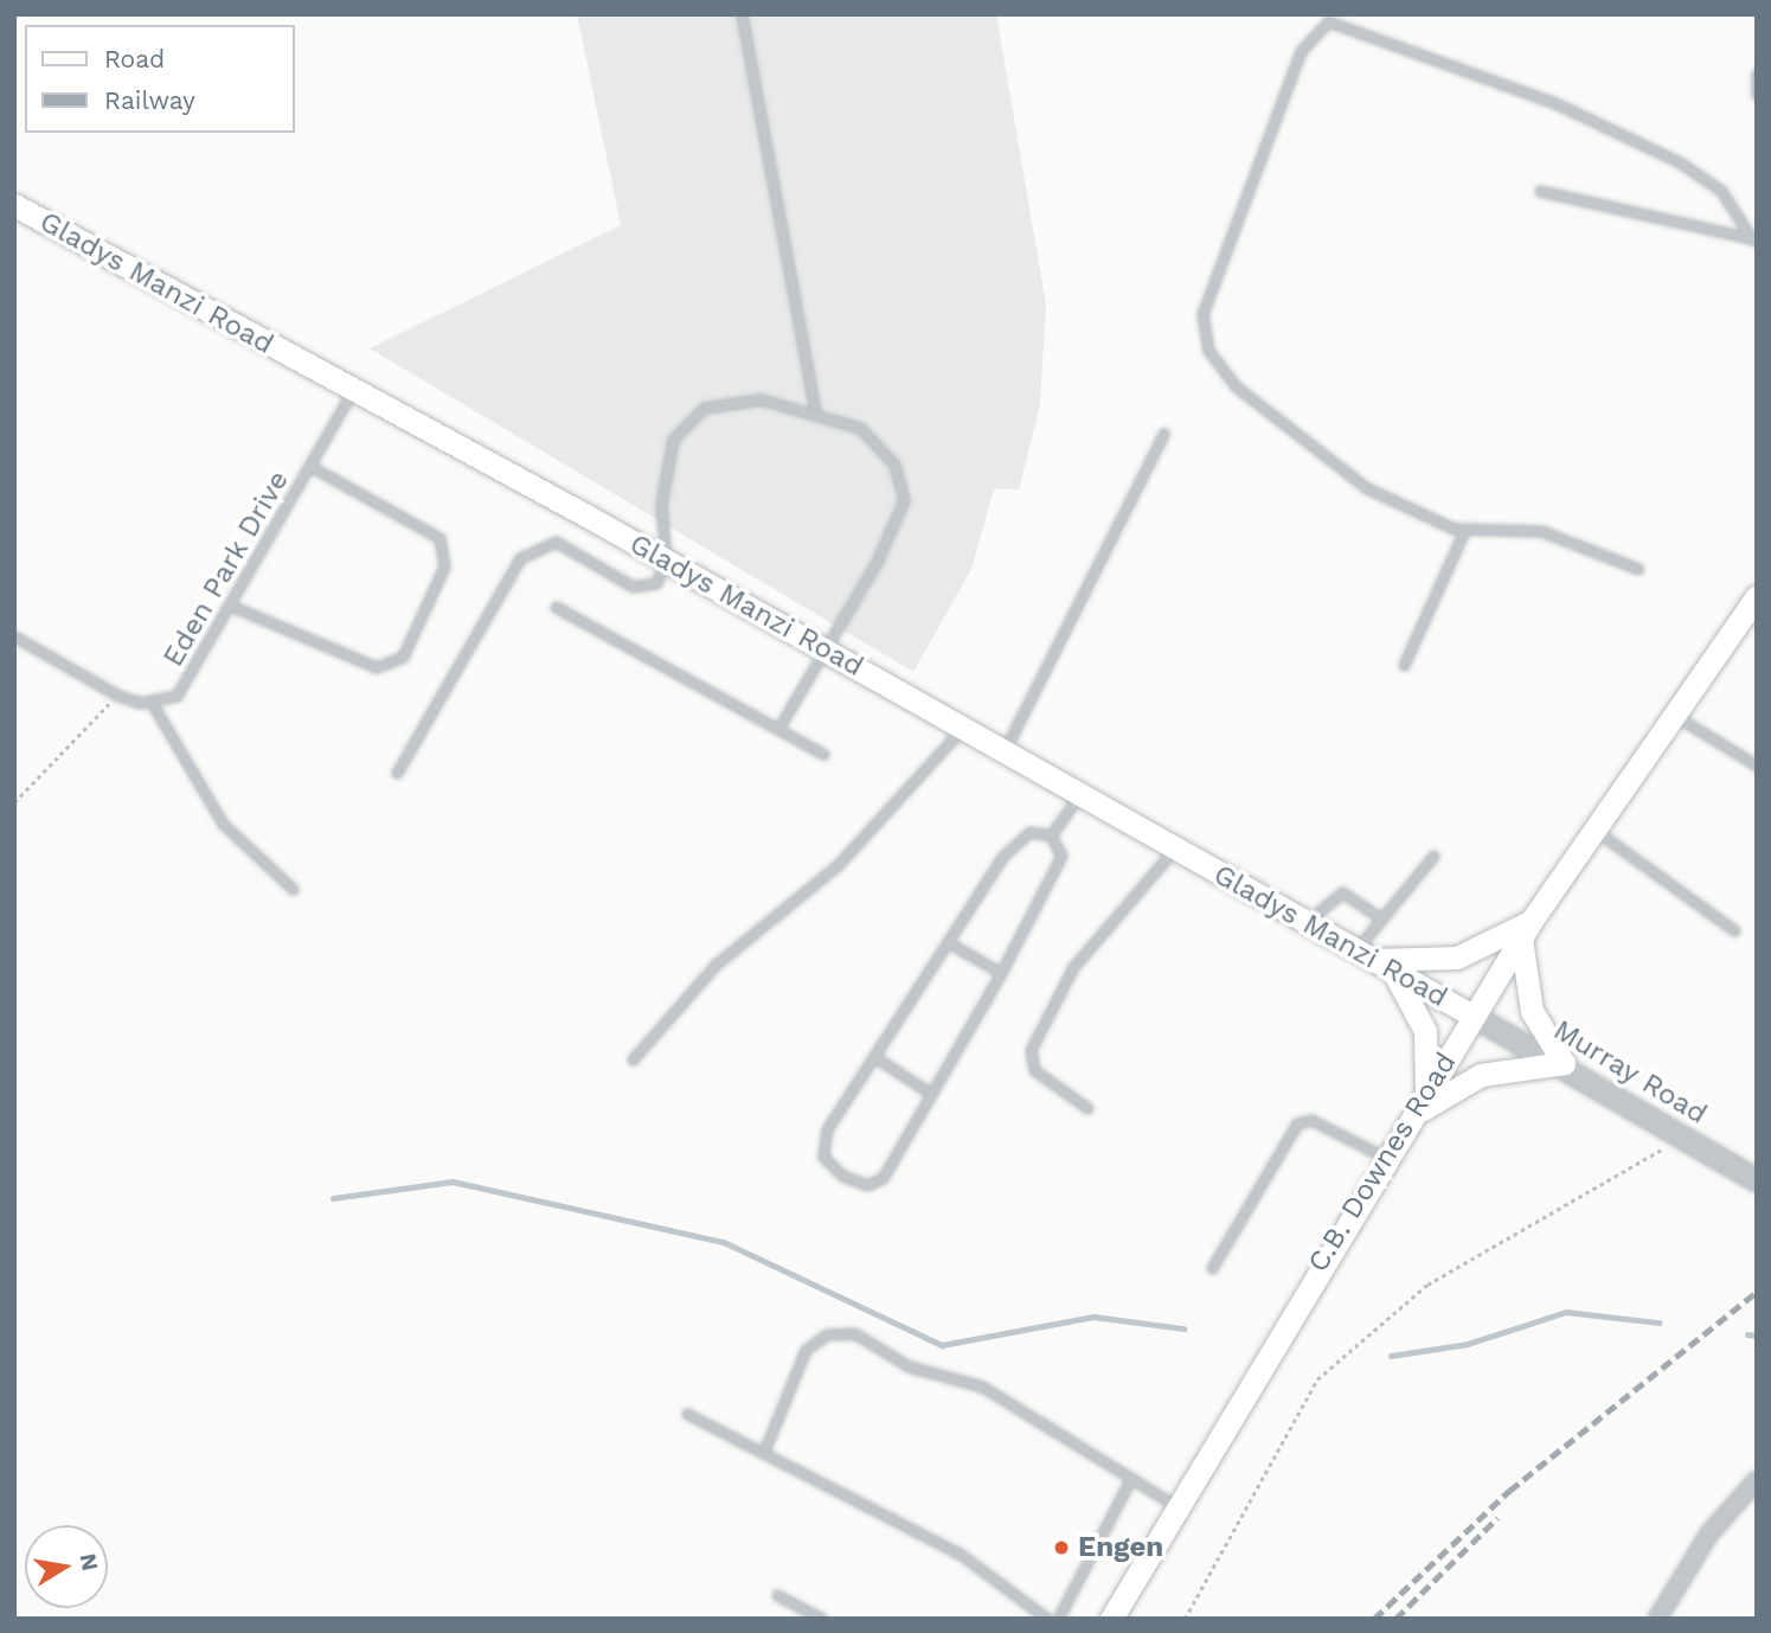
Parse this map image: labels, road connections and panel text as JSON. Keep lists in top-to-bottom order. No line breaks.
{"streets":{"main road":["Gladys Manzi Road","C.B. Downes Road"],"street":["Murray Road"],"lane":["Eden Park Drive"]},"crossings":[["Gladys Manzi Road","Eden Park Drive"],["Gladys Manzi Road","Murray Road"],["Gladys Manzi Road","C.B. Downes Road"],["Murray Road","C.B. Downes Road"]],"places":["Engen"],"legend":["Road","Railway"],"north":"right"}
